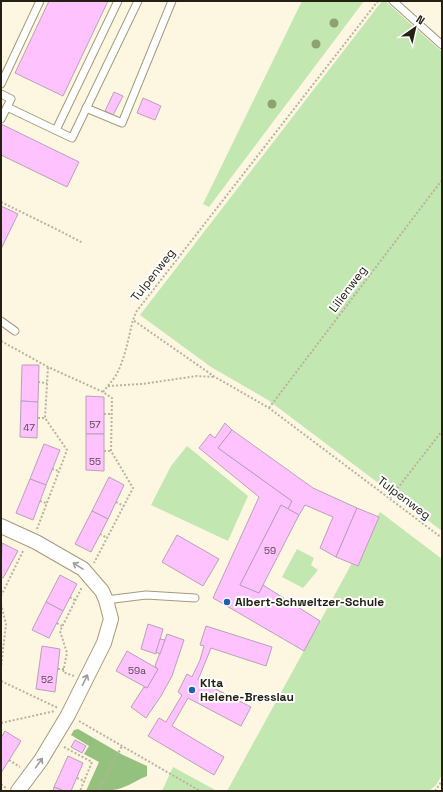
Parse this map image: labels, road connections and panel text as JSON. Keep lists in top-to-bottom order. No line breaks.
{"streets":{"path":["Tulpenweg","Lilienweg"]},"crossings":[["Tulpenweg","Lilienweg"]],"places":["Albert-Schweitzer-Schule","Kita Helene-Bresslau"],"house_numbers":["57","47","55","59","59a","52"],"north":"top right"}
